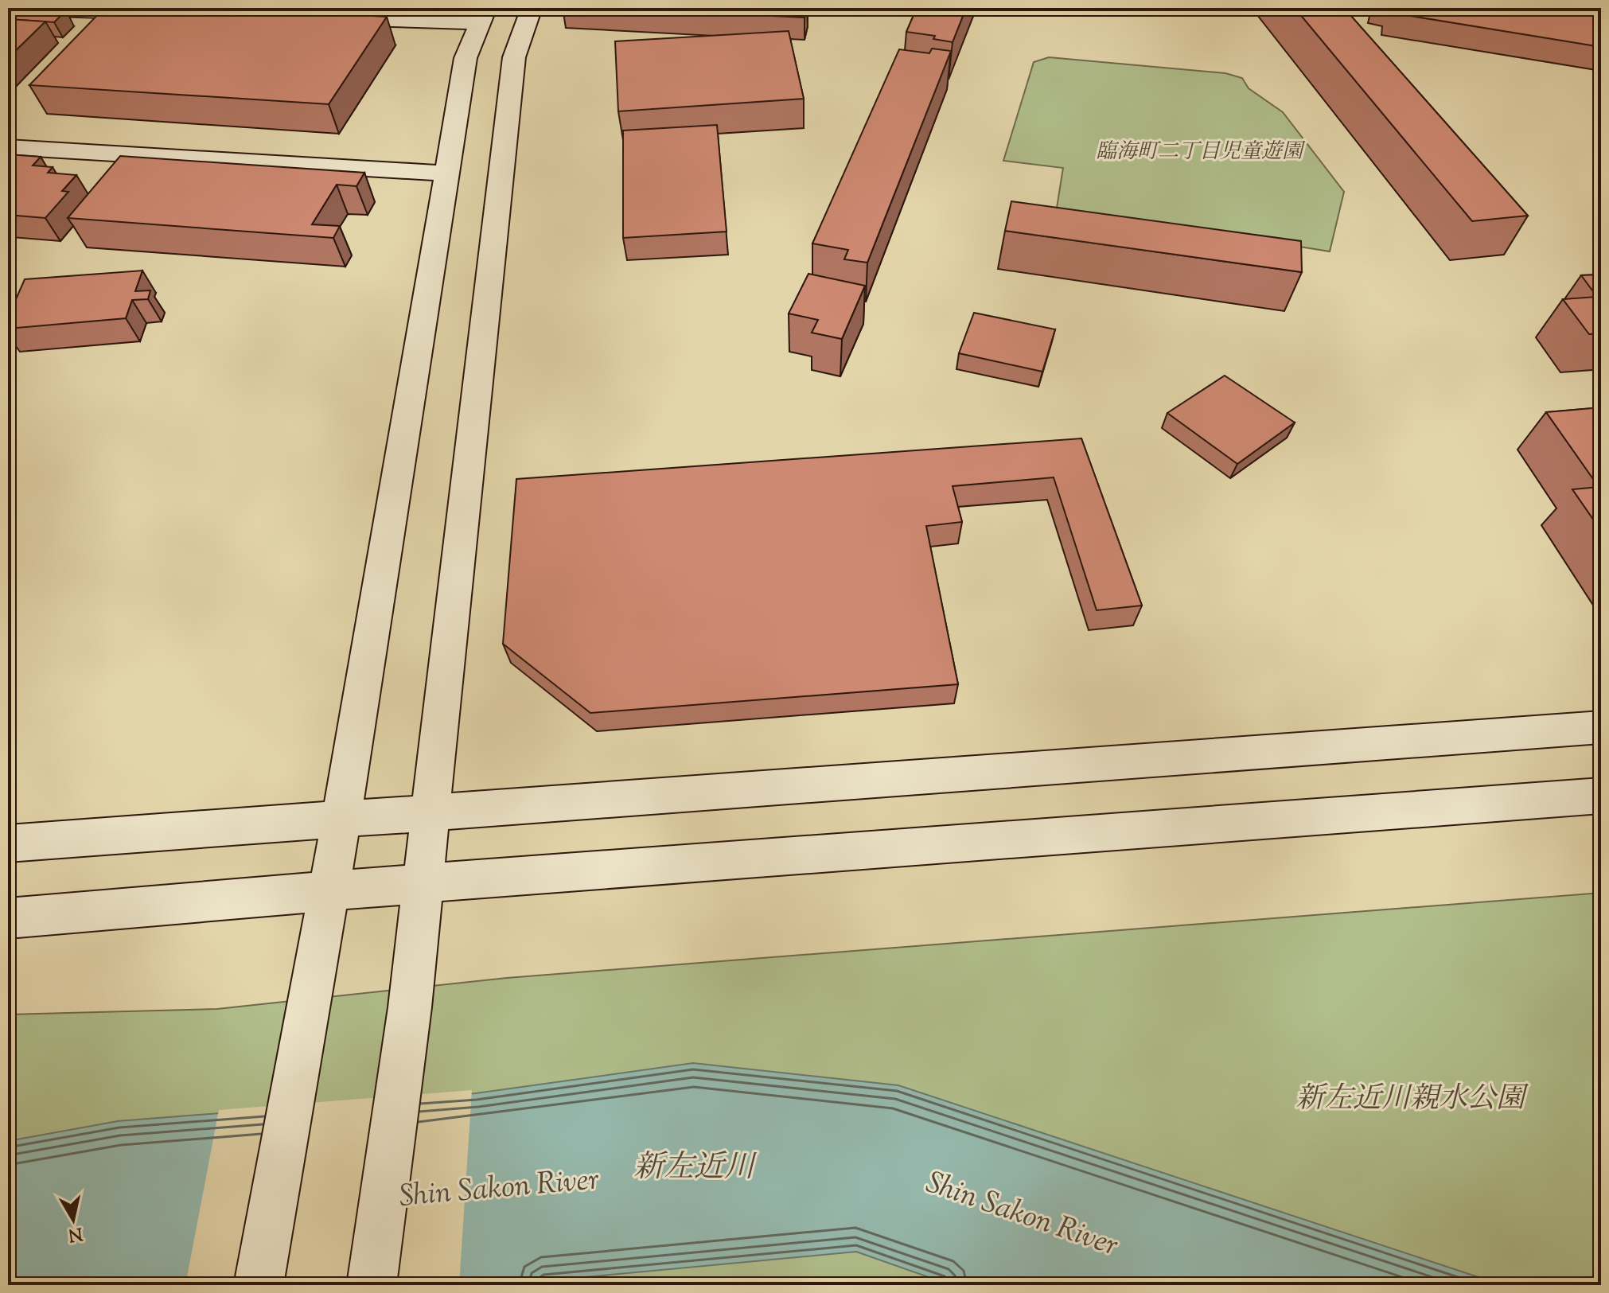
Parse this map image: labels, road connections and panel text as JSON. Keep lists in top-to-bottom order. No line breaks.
{"water":["新左近川","Shin Sakon River"],"parks":["臨海町二丁目児童遊園","新左近川親水公園"],"north":"bottom"}
